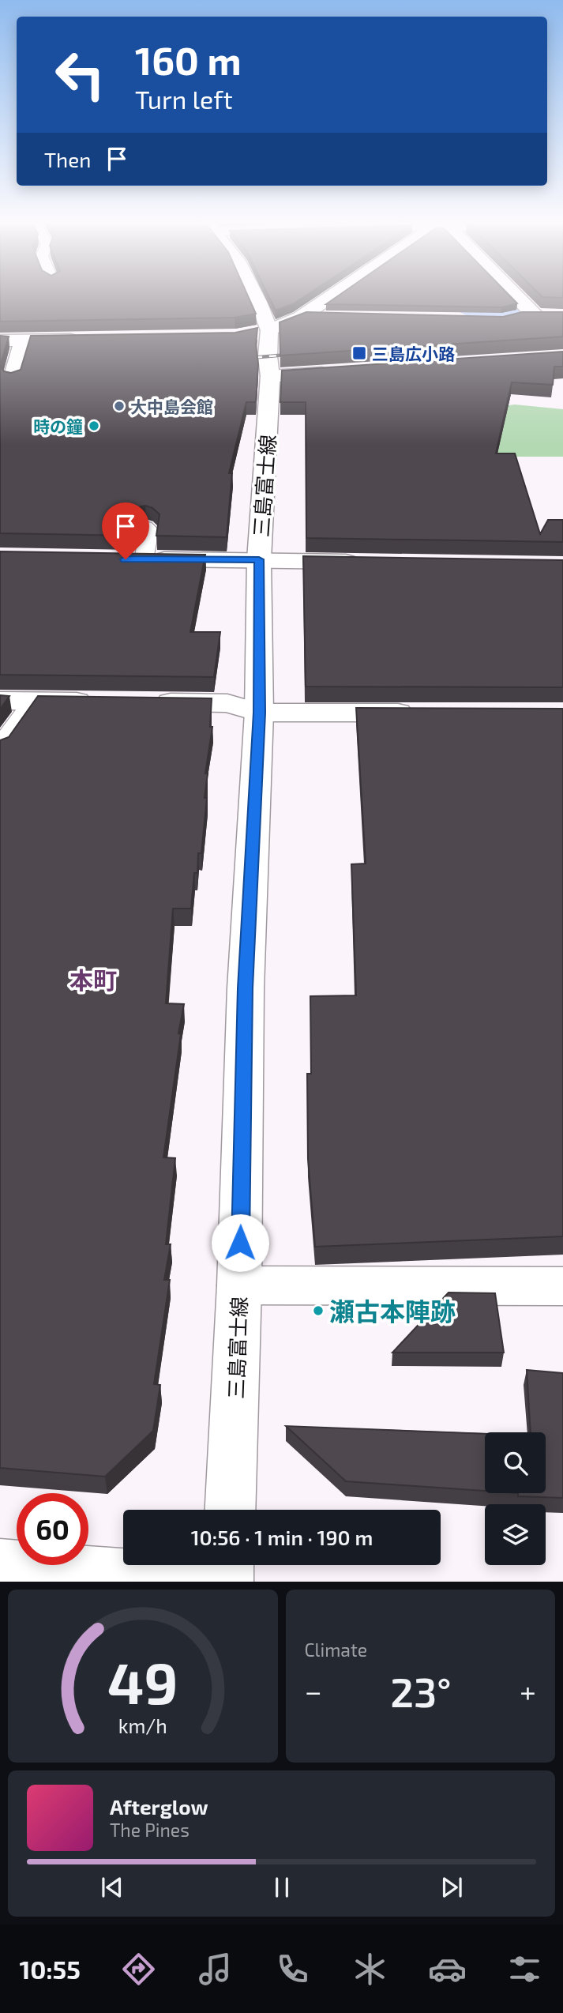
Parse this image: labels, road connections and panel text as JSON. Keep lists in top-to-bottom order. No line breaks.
{"streets":{"street":["三島富士線"]},"districts":["本町"],"places":{"transit":["三島広小路"],"other":["大中島会館","時の鐘","瀬古本陣跡"]},"page":{"turn":["160 m","Turn left"],"then":"Then","limit":"60","trip":"10:56 · 1 min · 190 m","tile":"Climate","heat":["−","23°","+"],"song":["Afterglow","The Pines"],"tabs":"10:55","gauge":["49","km/h"]}}
